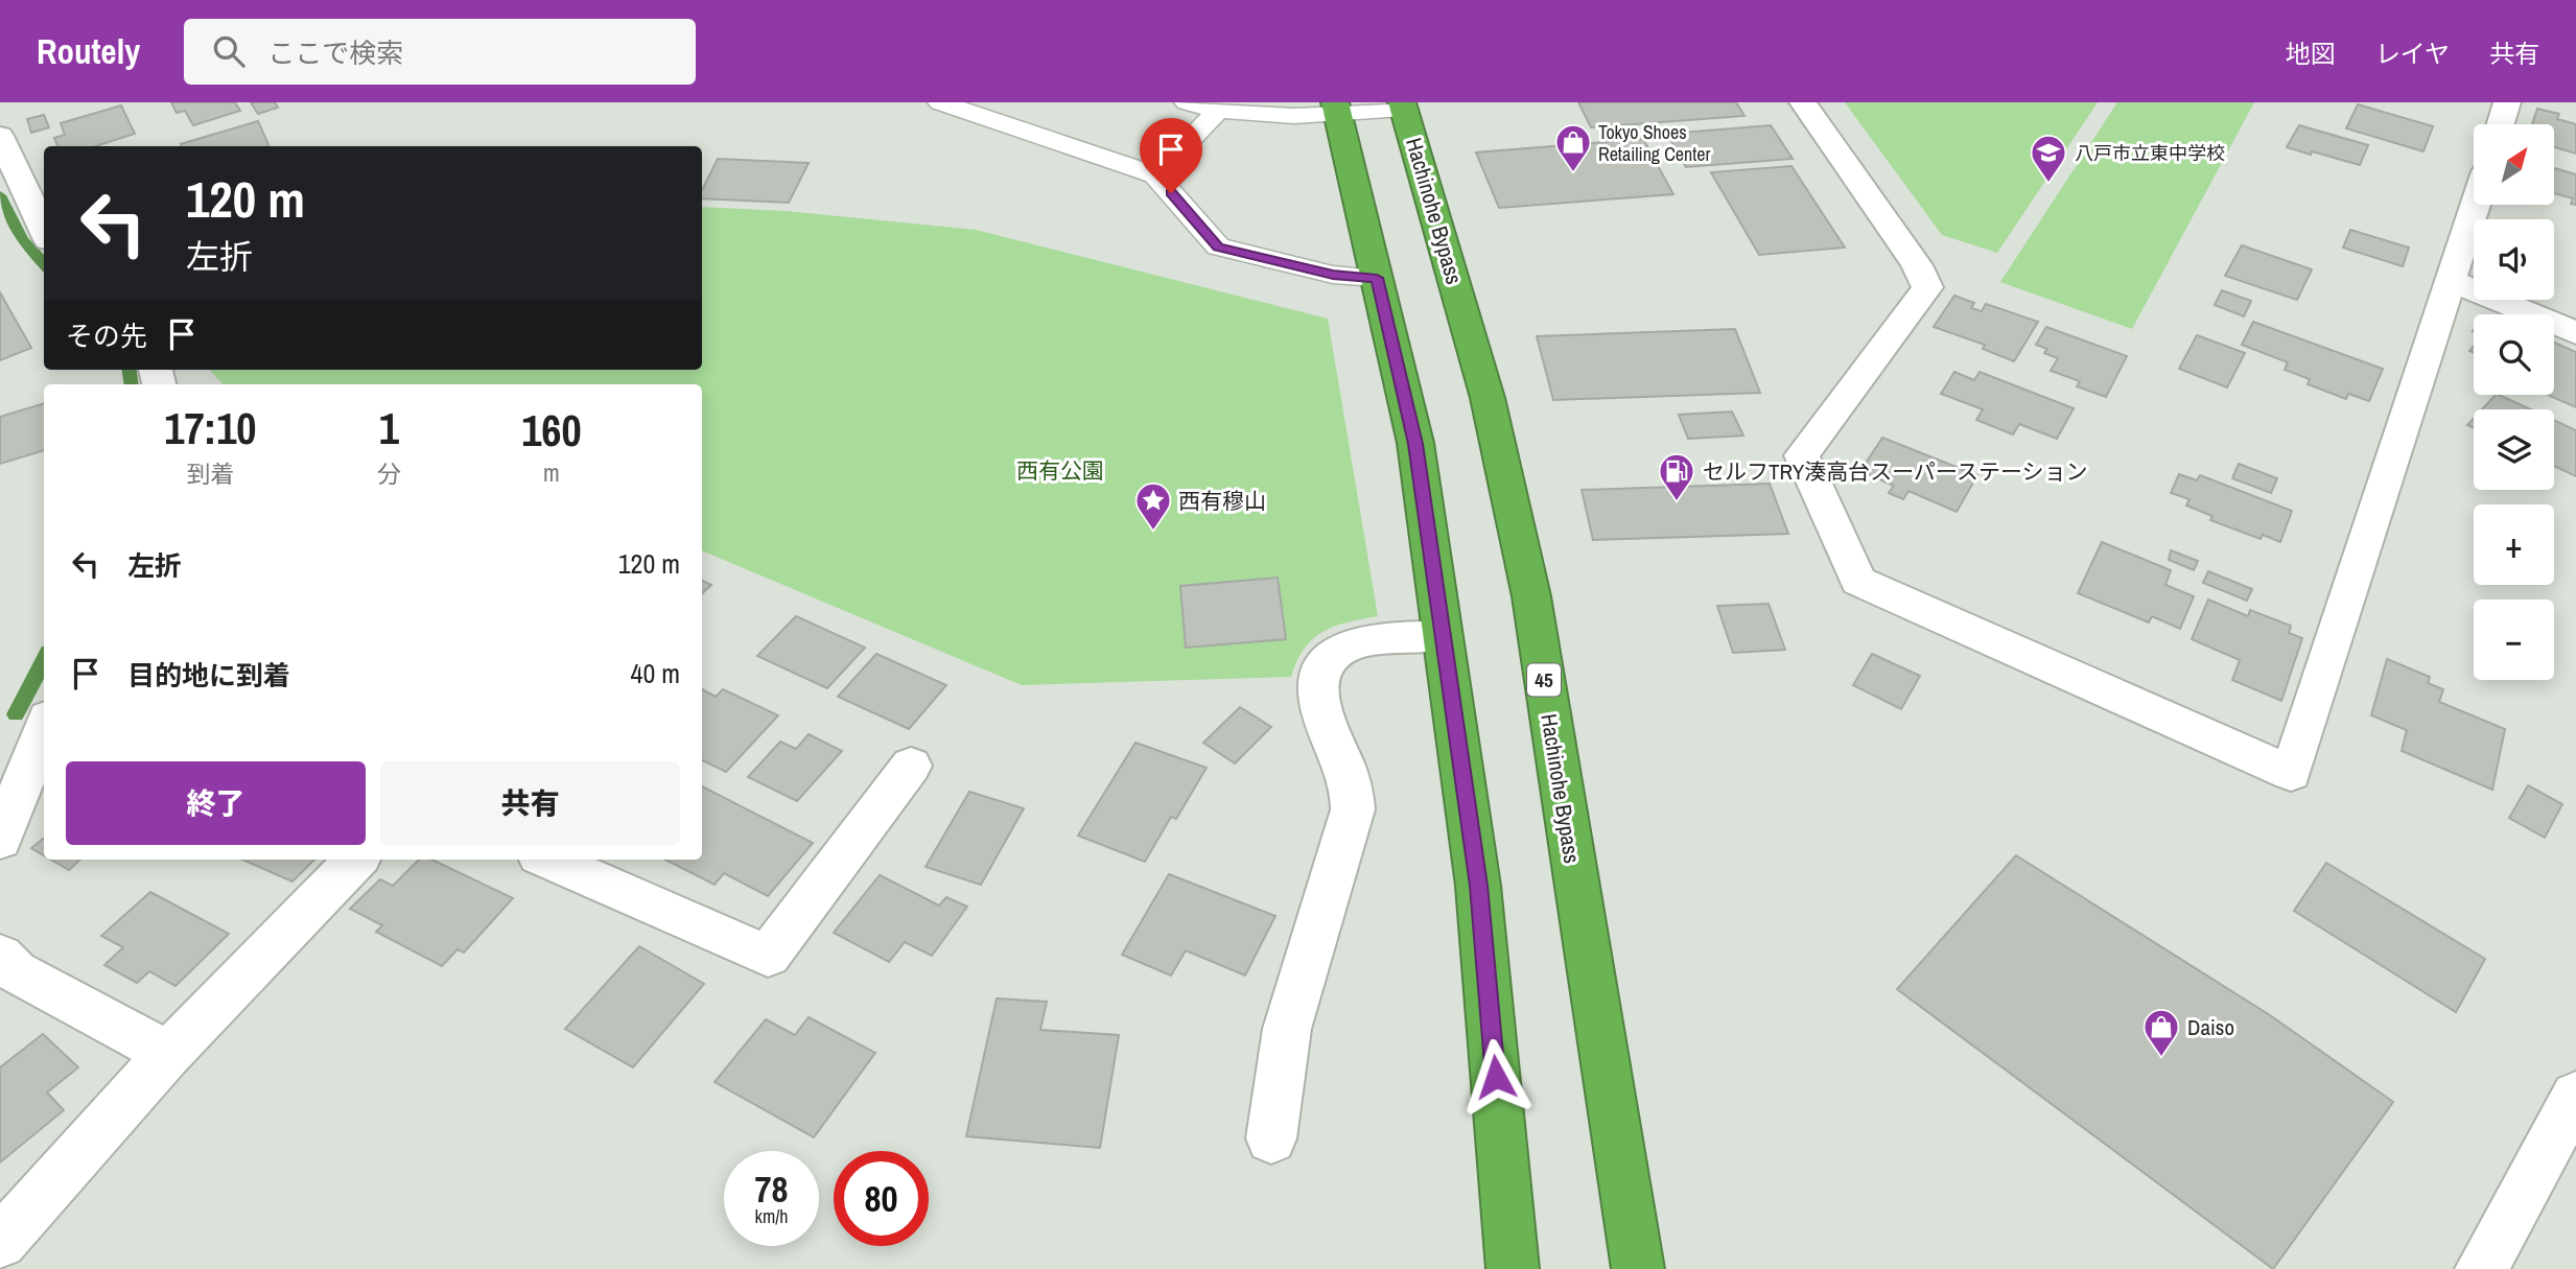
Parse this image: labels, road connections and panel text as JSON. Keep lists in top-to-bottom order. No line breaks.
{"streets":{"highway":["Hachinohe Bypass","45"]},"parks":["西有公園"],"places":{"shop":["Tokyo Shoes Retailing Center","Daiso"],"school or university":["八戸市立東中学校"],"fuel station":["セルフTRY湊高台スーパーステーション"],"place":["西有穆山"]},"north":"top right","page":{"header":"Routely","search":"ここで検索","nav":["地図","レイヤ","共有"],"map_buttons":["+","−"],"turn":["120 m","左折"],"then":"その先","eta":["17:10","到着","1","分","160","m"],"list":[{"name":"左折","value":"120 m"},{"name":"目的地に到着","value":"40 m"}],"buttons":["終了","共有"],"speed":"78 km/h","limit":"80"}}
